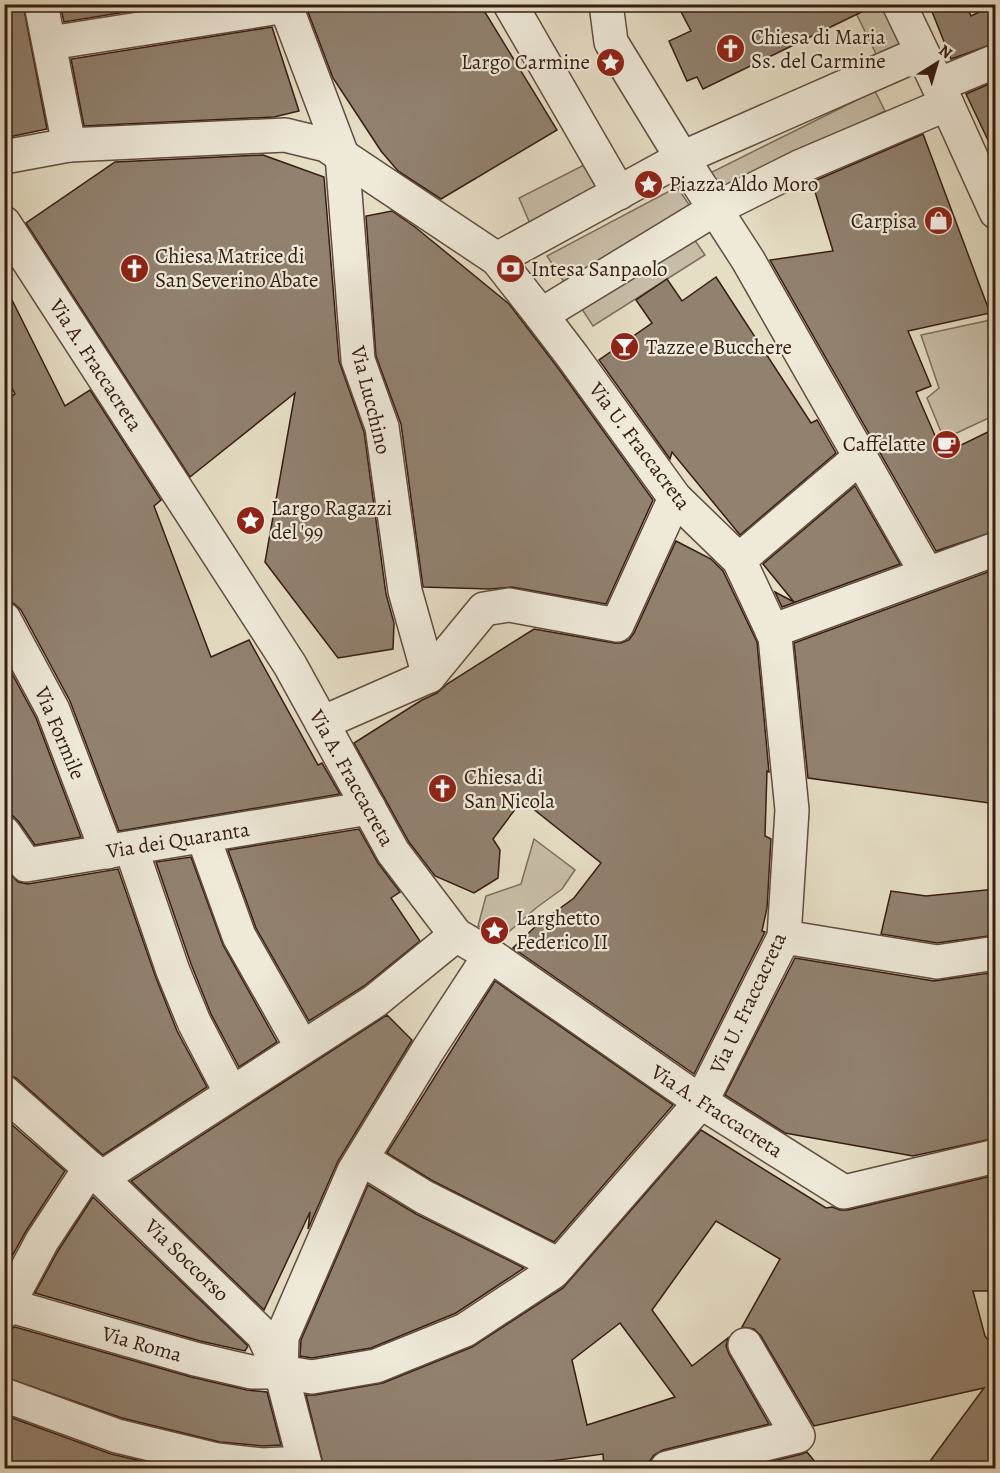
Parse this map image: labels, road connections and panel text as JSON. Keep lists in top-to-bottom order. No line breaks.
{"streets":{"street":["Via A. Fraccacreta","Via Lucchino","Via U. Fraccacreta","Via Formile","Via dei Quaranta","Via Soccorso","Via Roma"]},"crossings":[["Via A. Fraccacreta","Via U. Fraccacreta"],["Via A. Fraccacreta","Via dei Quaranta"],["Via U. Fraccacreta","Via Soccorso"],["Via U. Fraccacreta","Via Roma"],["Via Formile","Via dei Quaranta"],["Via Soccorso","Via Roma"]],"places":{"church":["Chiesa di Maria Ss. del Carmine","Chiesa Matrice di San Severino Abate","Chiesa di San Nicola"],"place":["Largo Carmine","Piazza Aldo Moro","Largo Ragazzi del '99","Larghetto Federico II"],"shop":["Carpisa"],"bank":["Intesa Sanpaolo"],"bar":["Tazze e Bucchere"],"cafe":["Caffelatte"]},"north":"top right"}
